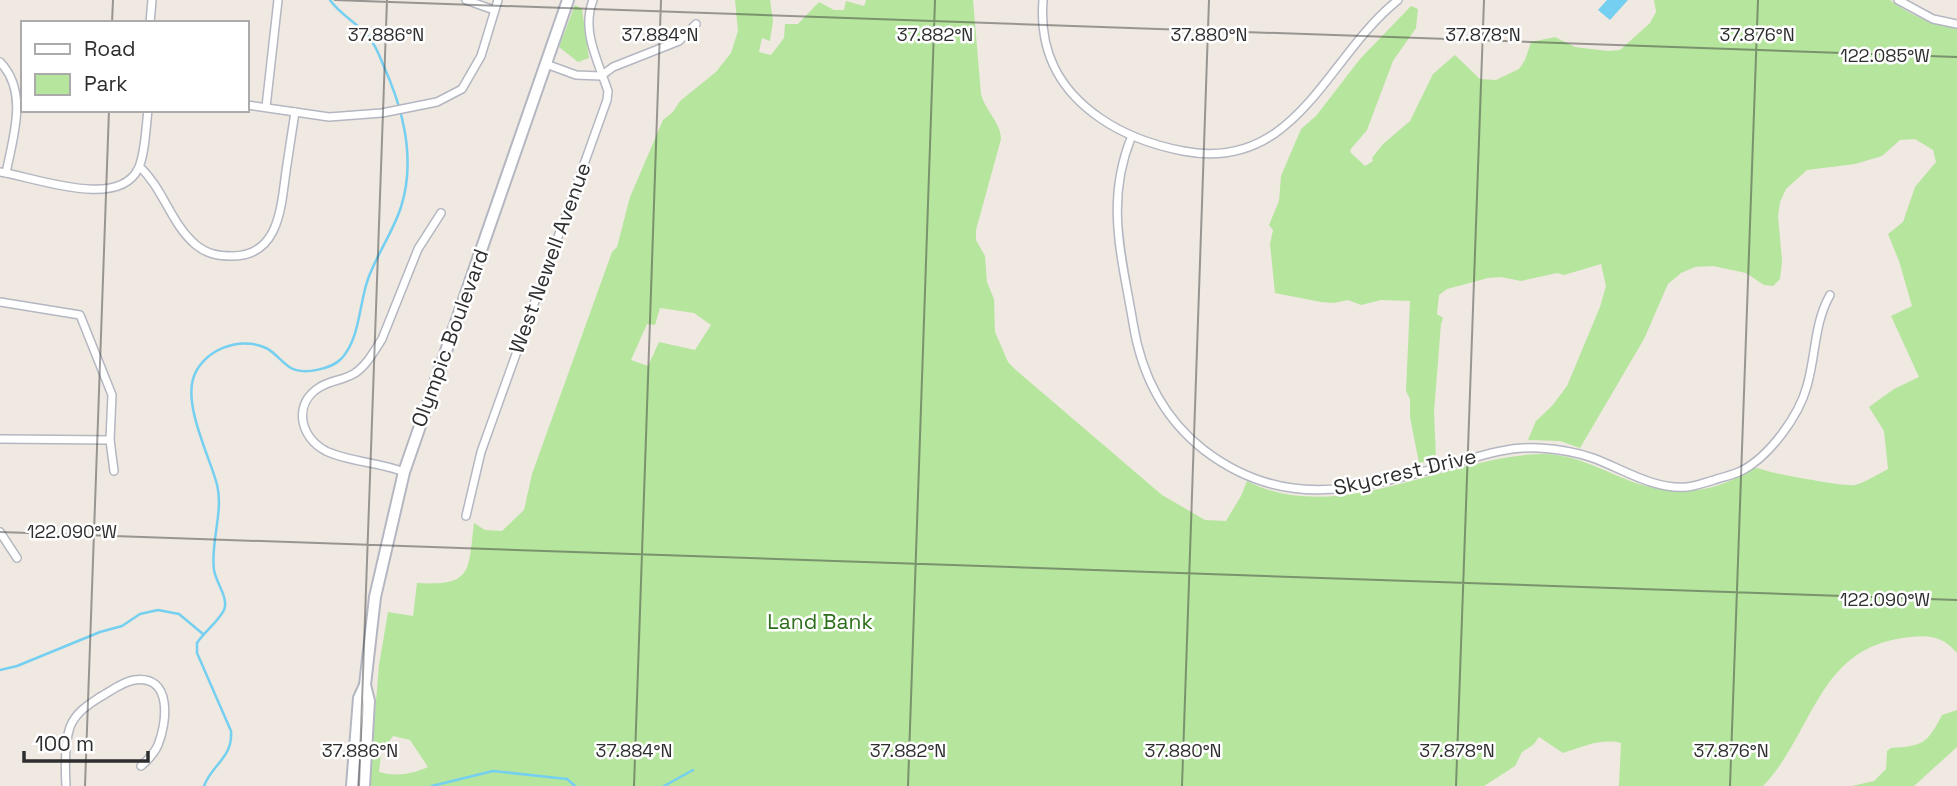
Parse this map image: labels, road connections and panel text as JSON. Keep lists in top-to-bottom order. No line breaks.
{"streets":{"main road":["Olympic Boulevard"],"street":["West Newell Avenue","Skycrest Drive"]},"parks":["Land Bank"],"legend":["Road","Park"],"scale_bar":"100 m","coordinates":["37.886°N","37.884°N","37.882°N","37.880°N","37.878°N","37.876°N","122.085°W","122.090°W"]}
